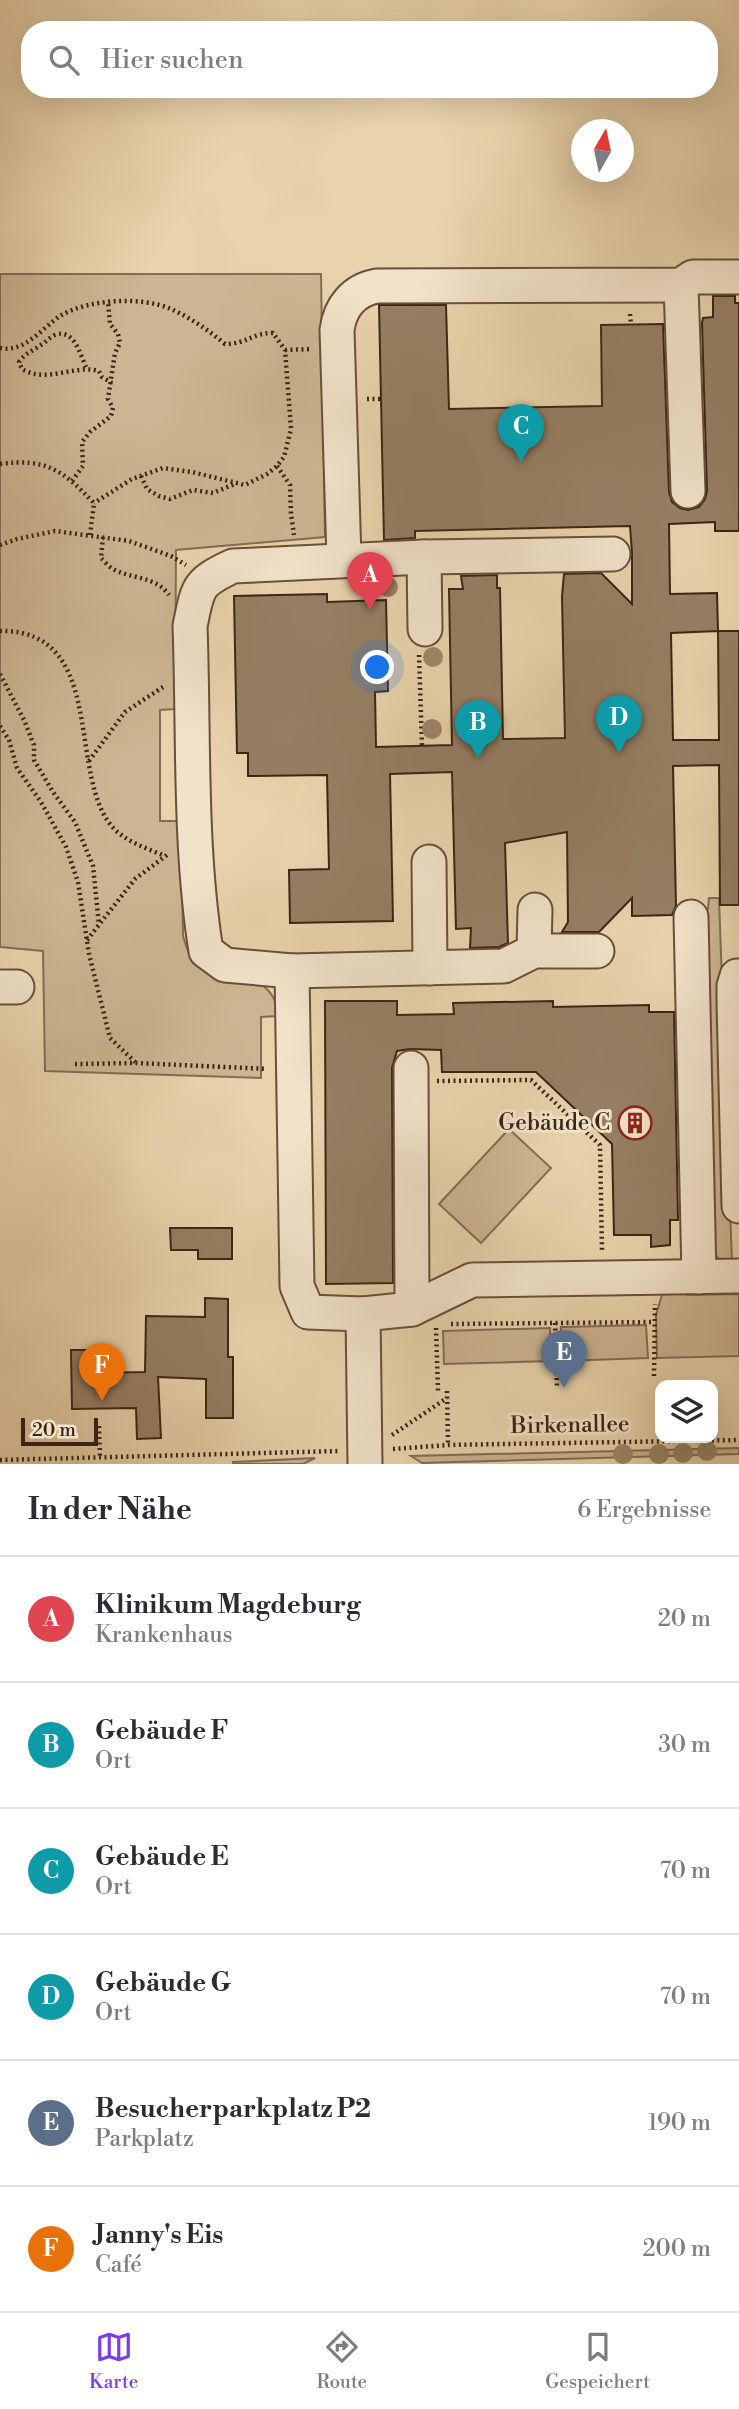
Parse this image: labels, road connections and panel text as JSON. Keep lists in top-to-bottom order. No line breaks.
{"streets":{"path":["Birkenallee"]},"places":{"building":["Gebäude C"]},"scale_bar":"20 m","north":"top","page":{"search":"Hier suchen","pins":["C","A","D","B","E","F"],"scale":"20 m","heading":["In der Nähe","6 Ergebnisse"],"list":[{"mark":"A","name":"Klinikum Magdeburg","note":"Krankenhaus","value":"20 m"},{"mark":"B","name":"Gebäude F","note":"Ort","value":"30 m"},{"mark":"C","name":"Gebäude E","note":"Ort","value":"70 m"},{"mark":"D","name":"Gebäude G","note":"Ort","value":"70 m"},{"mark":"E","name":"Besucherparkplatz P2","note":"Parkplatz","value":"190 m"},{"mark":"F","name":"Janny's Eis","note":"Café","value":"200 m"}],"nav":["Karte","Route","Gespeichert"]}}
